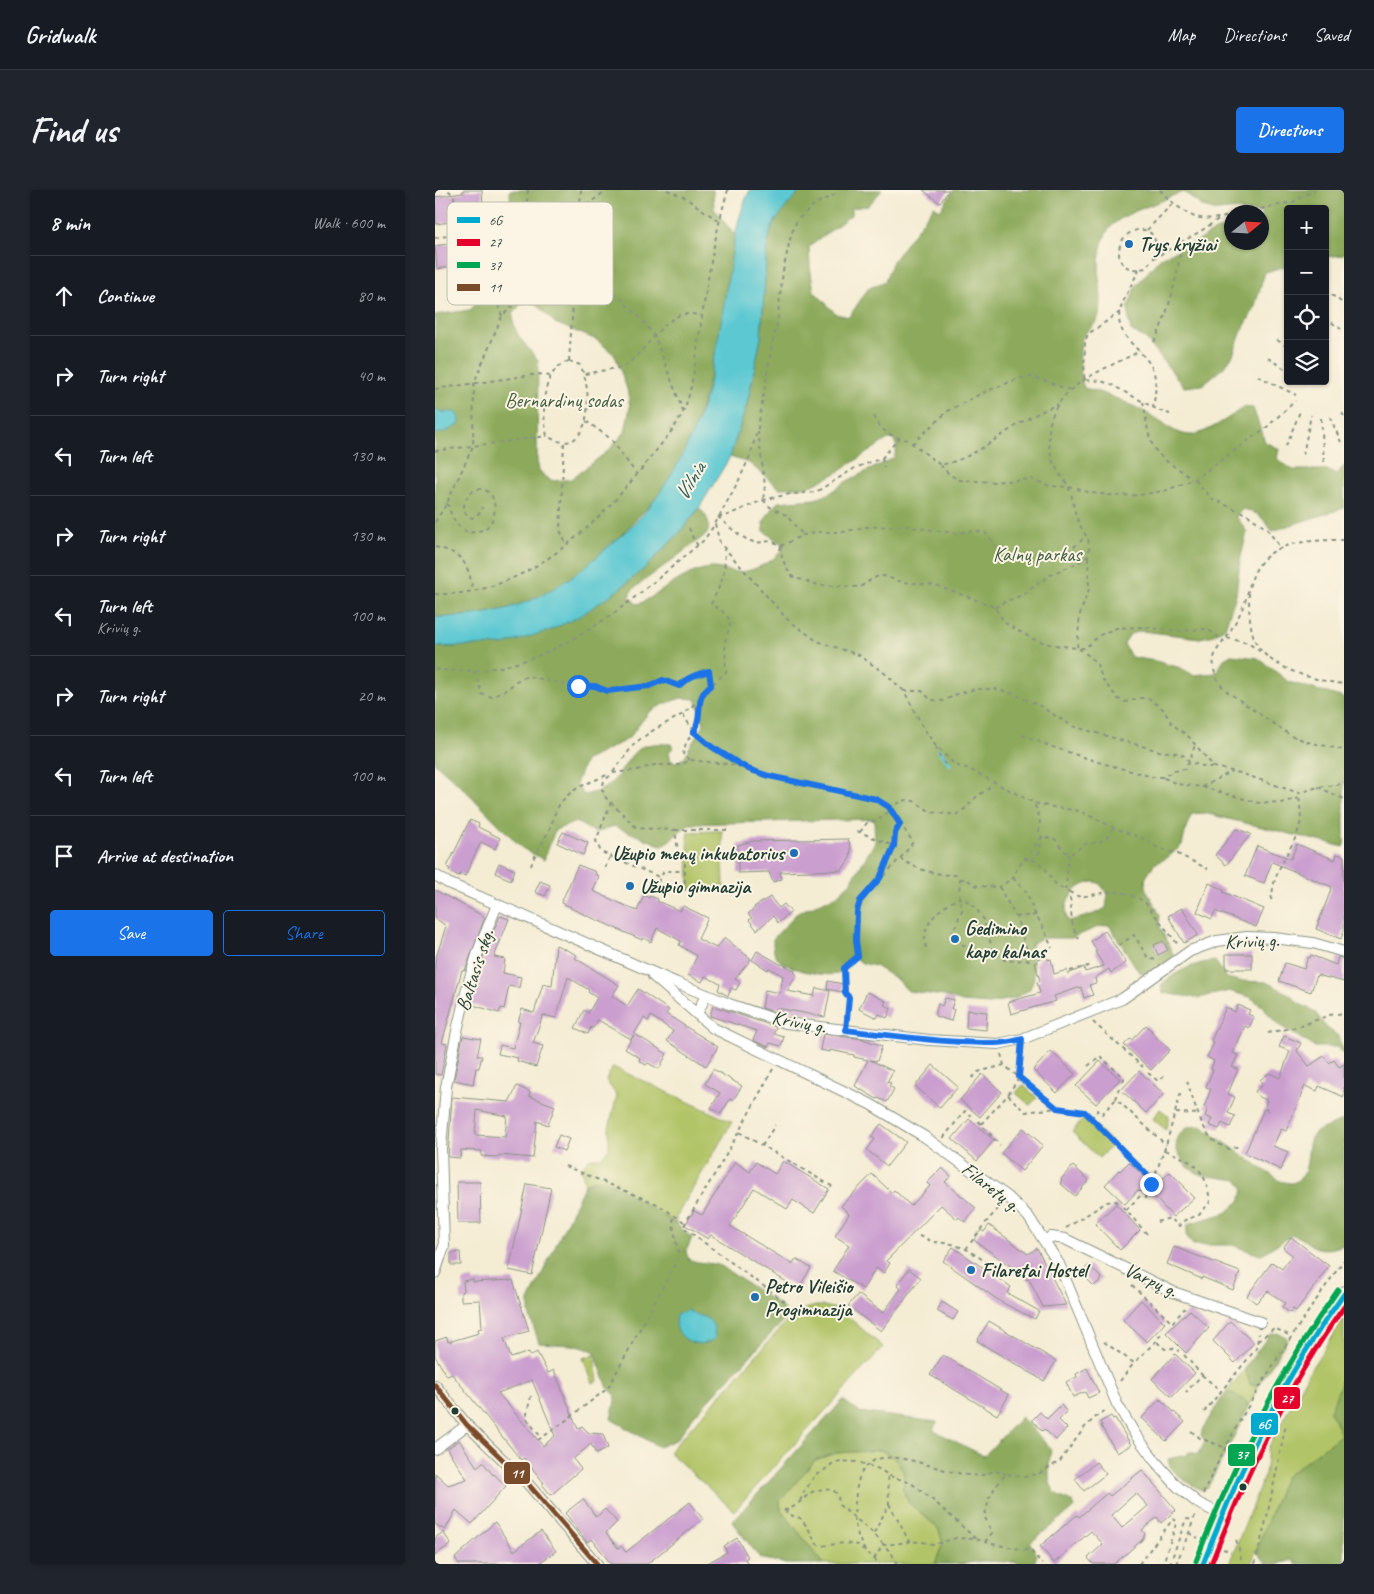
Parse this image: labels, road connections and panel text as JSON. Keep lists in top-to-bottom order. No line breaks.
{"streets":{"street":["Krivių g.","Baltasis skg.","Filaretų g.","Varpų g."]},"crossings":[["Krivių g.","Baltasis skg."],["Krivių g.","Filaretų g."]],"water":["Vilnia"],"parks":["Bernardinų sodas","Kalnų parkas"],"places":["Trys kryžiai","Užupio menų inkubatorius","Užupio gimnazija","Gedimino kapo kalnas","Filaretai Hostel","Petro Vileišio Progimnazija"],"lines":["transit line 37","transit line 6G","transit line 27","transit line 11"],"legend":["6G","27","37","11"],"north":"right","page":{"header":"Gridwalk","nav":["Map","Directions","Saved"],"buttons":["Directions",["Save","Share"]],"title":"Find us","heading":["8 min","Walk · 600 m"],"map_buttons":["+","−"],"list":[["Continue","80 m"],["Turn right","40 m"],["Turn left","130 m"],["Turn right","130 m"],["Turn left","Krivių g.","100 m"],["Turn right","20 m"],["Turn left","100 m"],"Arrive at destination"]}}
